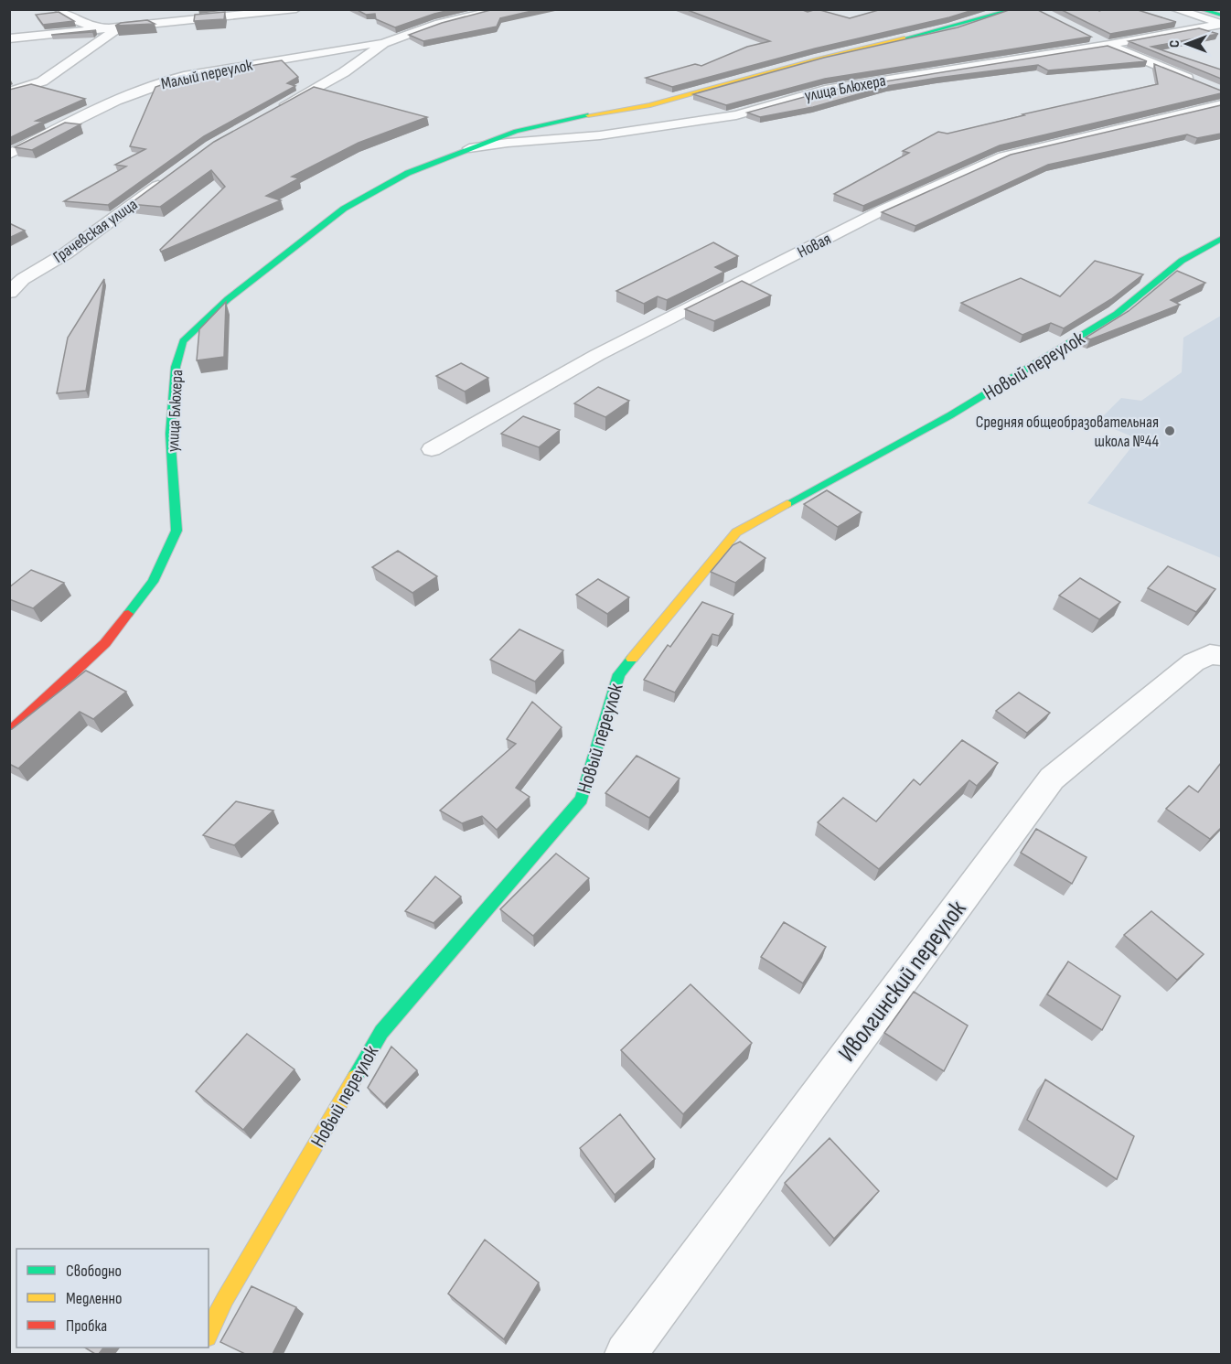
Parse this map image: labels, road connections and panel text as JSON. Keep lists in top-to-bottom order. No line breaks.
{"streets":{"street":["Малый переулок","улица Блюхера","Грачевская улица","Новая","Новый переулок","Иволгинский переулок"]},"places":["Средняя общеобразовательная школа №44"],"legend":["Свободно","Медленно","Пробка"],"north":"left"}
